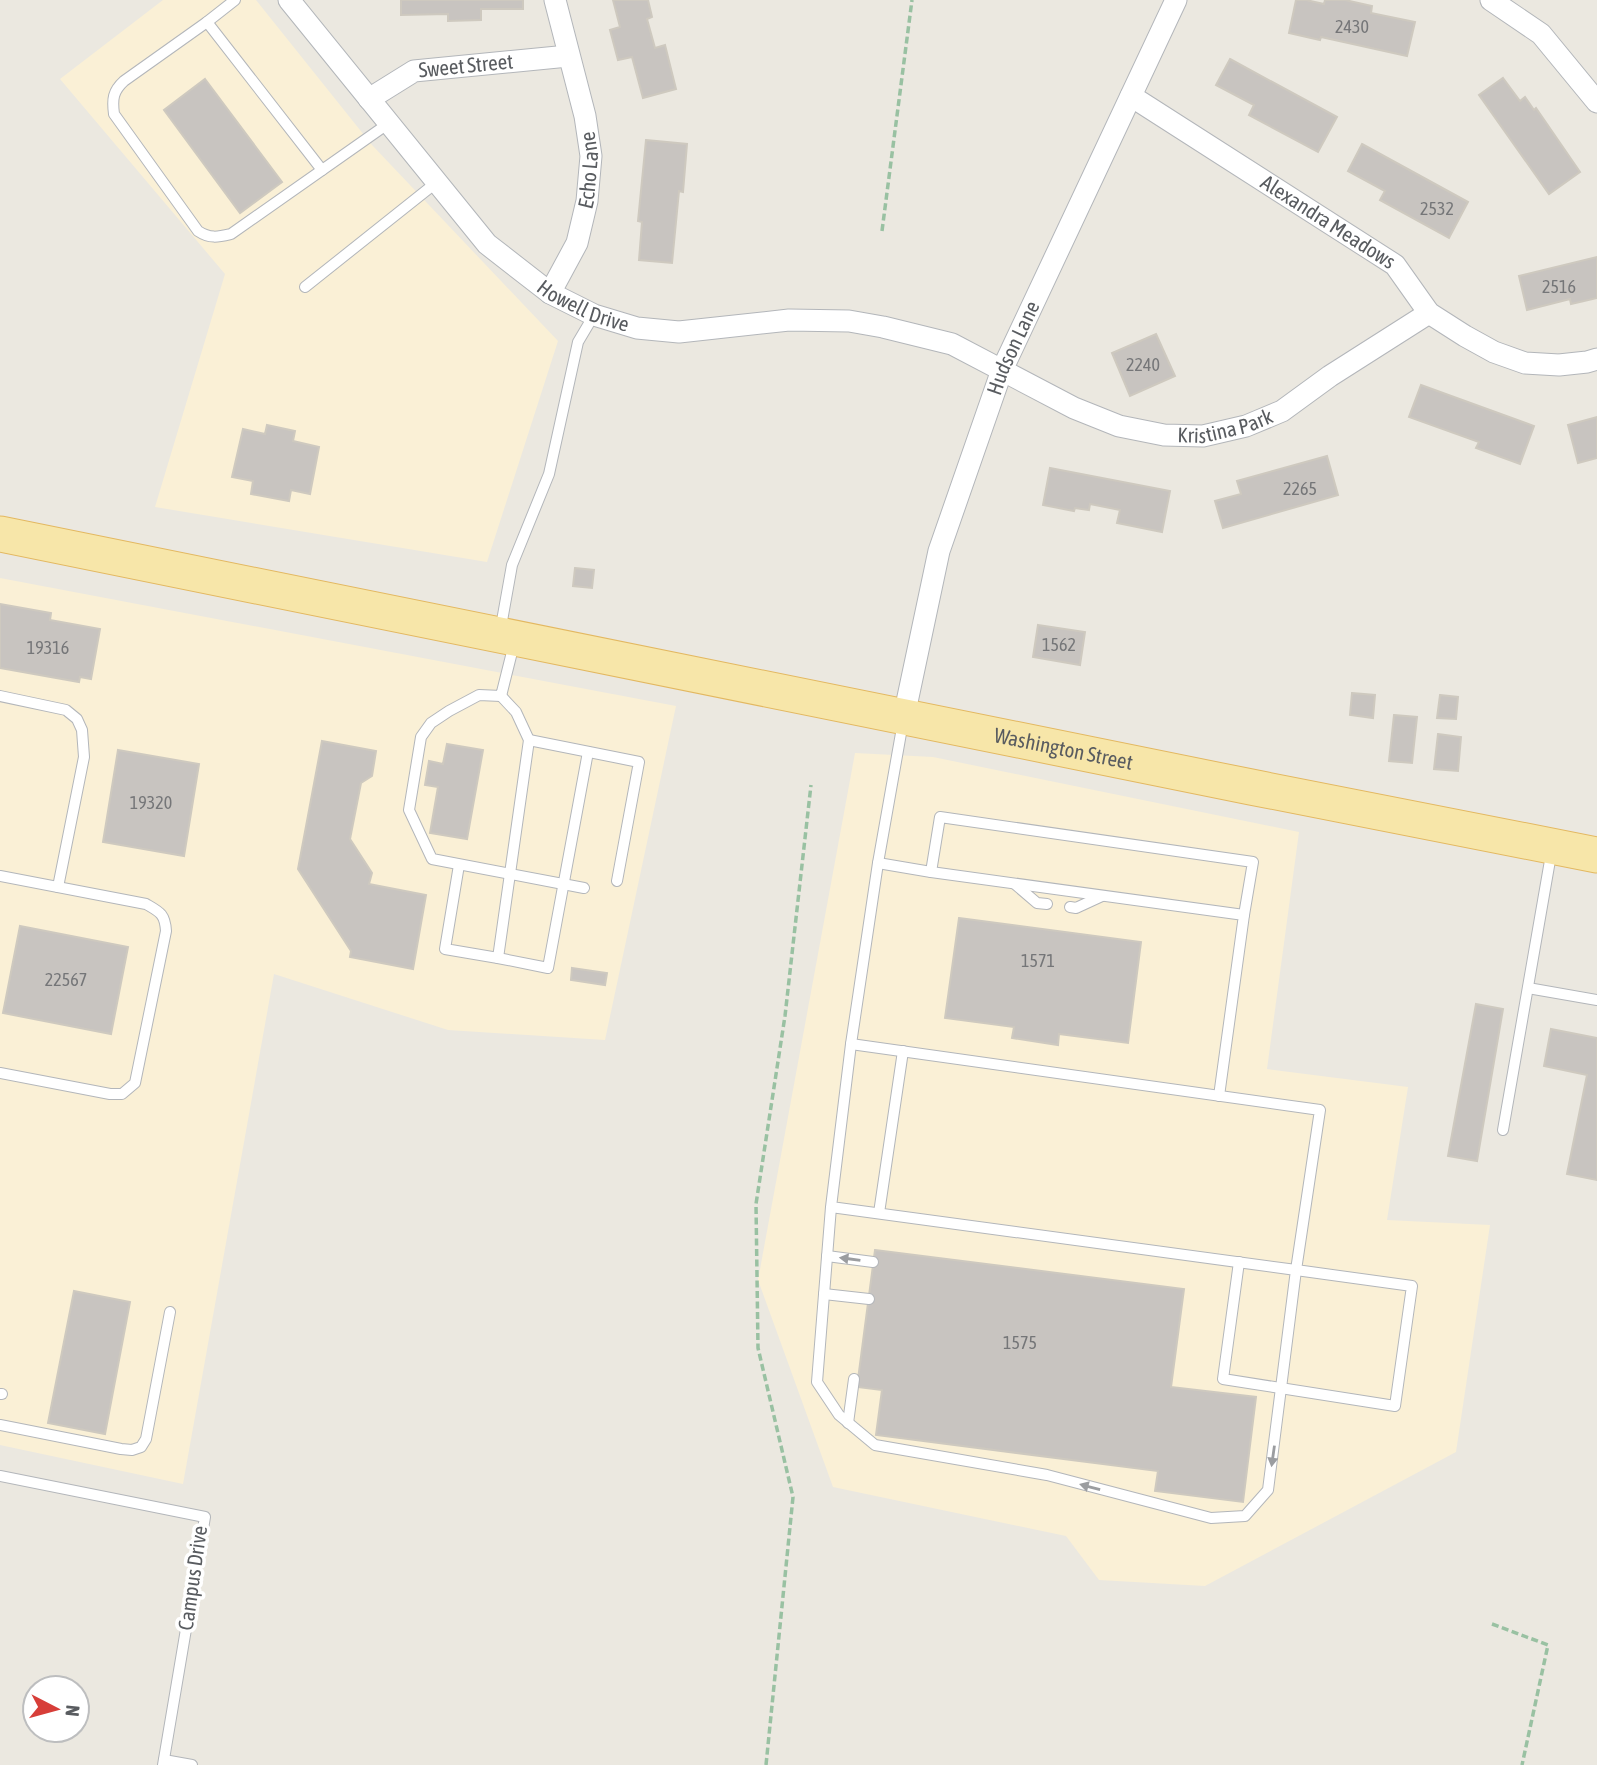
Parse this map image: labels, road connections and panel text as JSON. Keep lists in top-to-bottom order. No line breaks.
{"streets":{"main road":["Washington Street"],"street":["Sweet Street","Echo Lane","Alexandra Meadows","Howell Drive","Hudson Lane","Kristina Park"],"lane":["Campus Drive"]},"crossings":[["Sweet Street","Echo Lane"],["Sweet Street","Howell Drive"],["Echo Lane","Howell Drive"],["Alexandra Meadows","Hudson Lane"],["Alexandra Meadows","Kristina Park"],["Howell Drive","Hudson Lane"],["Howell Drive","Kristina Park"],["Hudson Lane","Kristina Park"],["Hudson Lane","Washington Street"]],"house_numbers":["2430","2532","2516","2240","2265","1562","19316","19320","1571","22567","1575"],"north":"right"}
